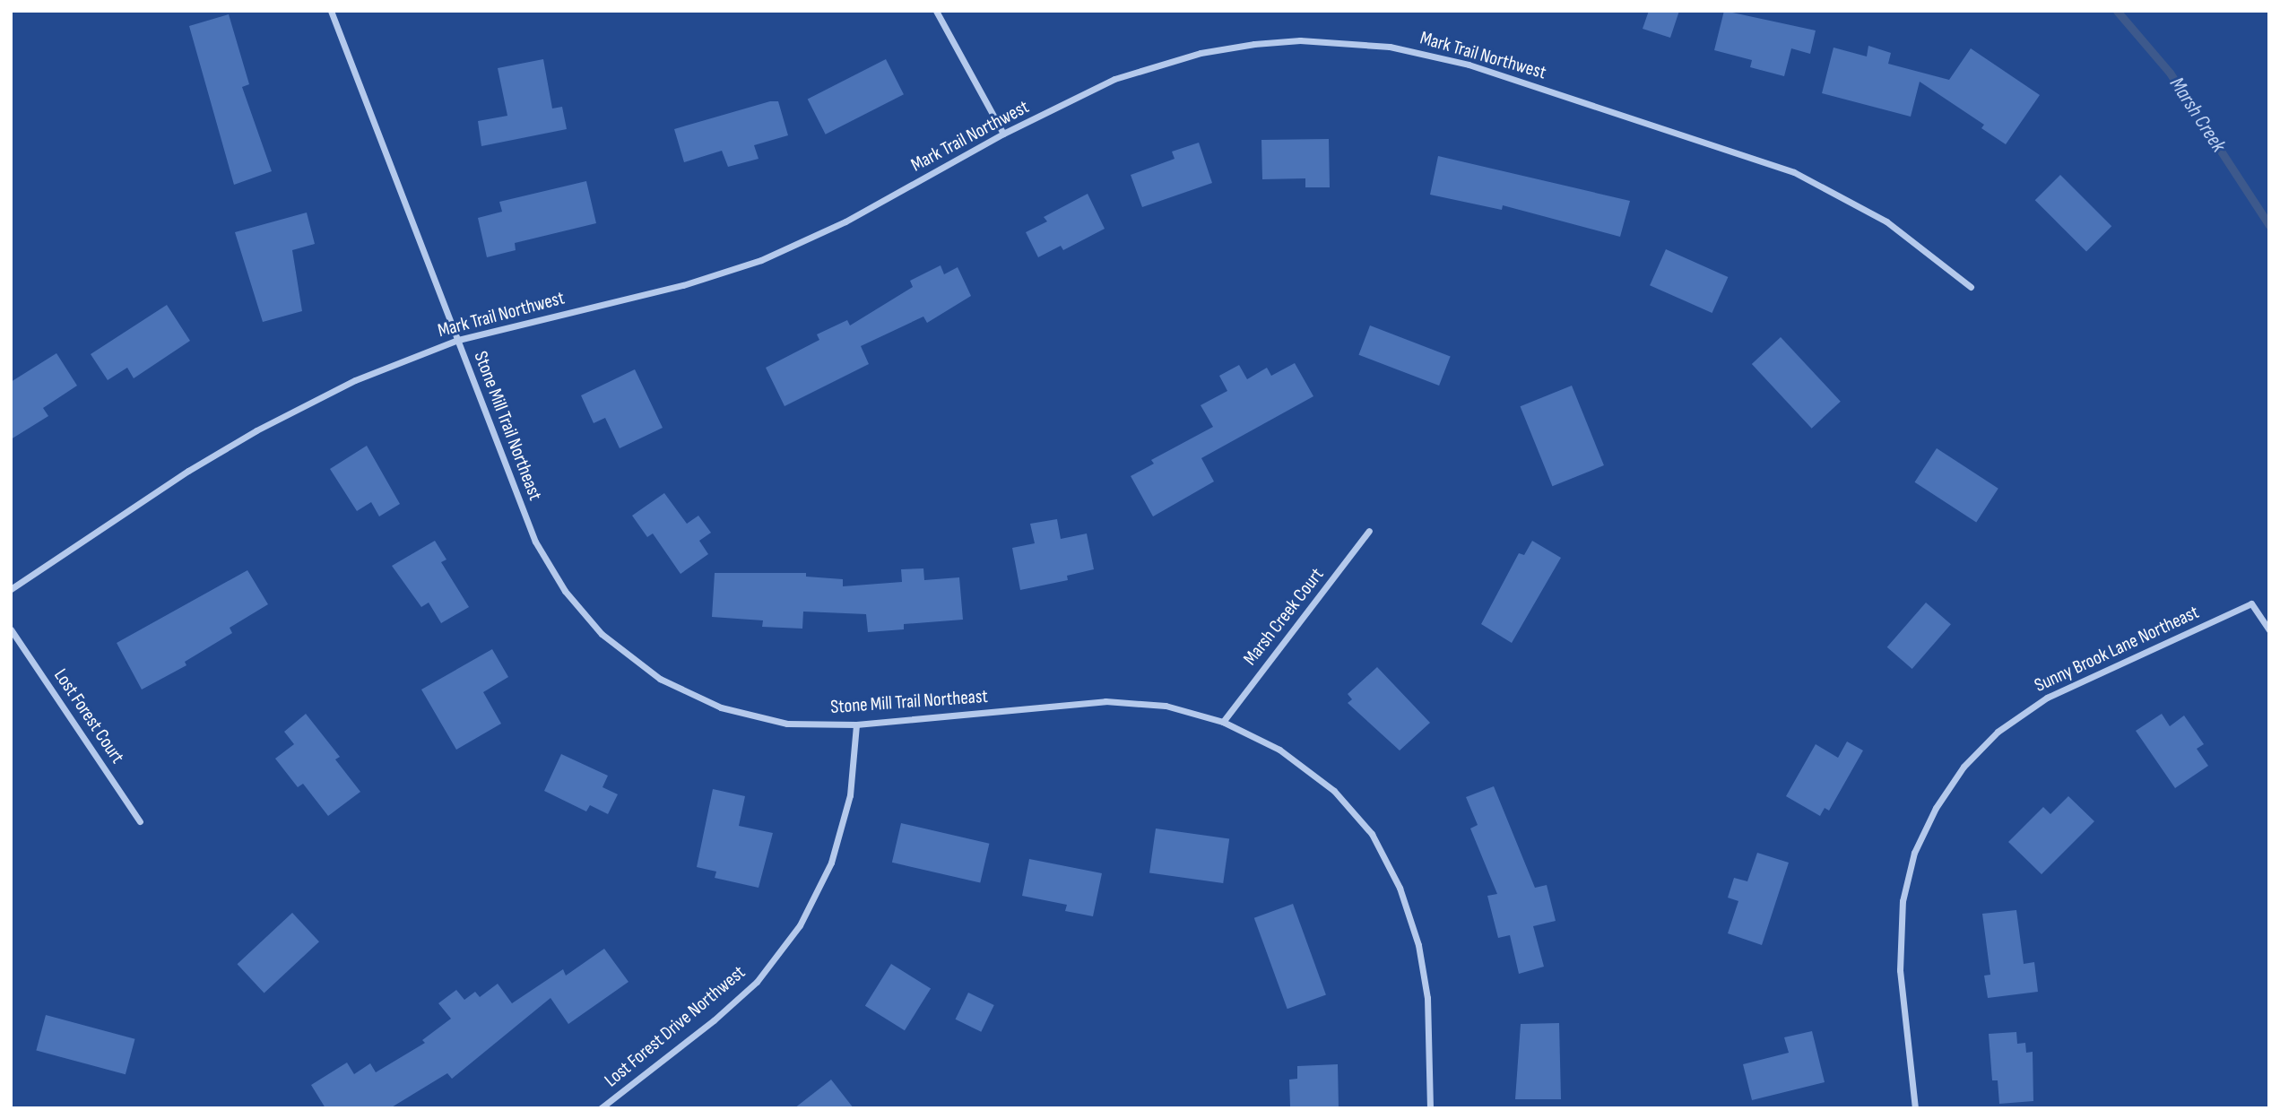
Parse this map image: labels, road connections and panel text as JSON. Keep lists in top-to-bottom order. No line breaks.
{"streets":{"street":["Mark Trail Northwest","Stone Mill Trail Northeast","Marsh Creek Court","Sunny Brook Lane Northeast","Lost Forest Court","Lost Forest Drive Northwest"]},"crossings":[["Mark Trail Northwest","Stone Mill Trail Northeast"],["Stone Mill Trail Northeast","Marsh Creek Court"],["Stone Mill Trail Northeast","Lost Forest Drive Northwest"]],"water":["Marsh Creek"]}
